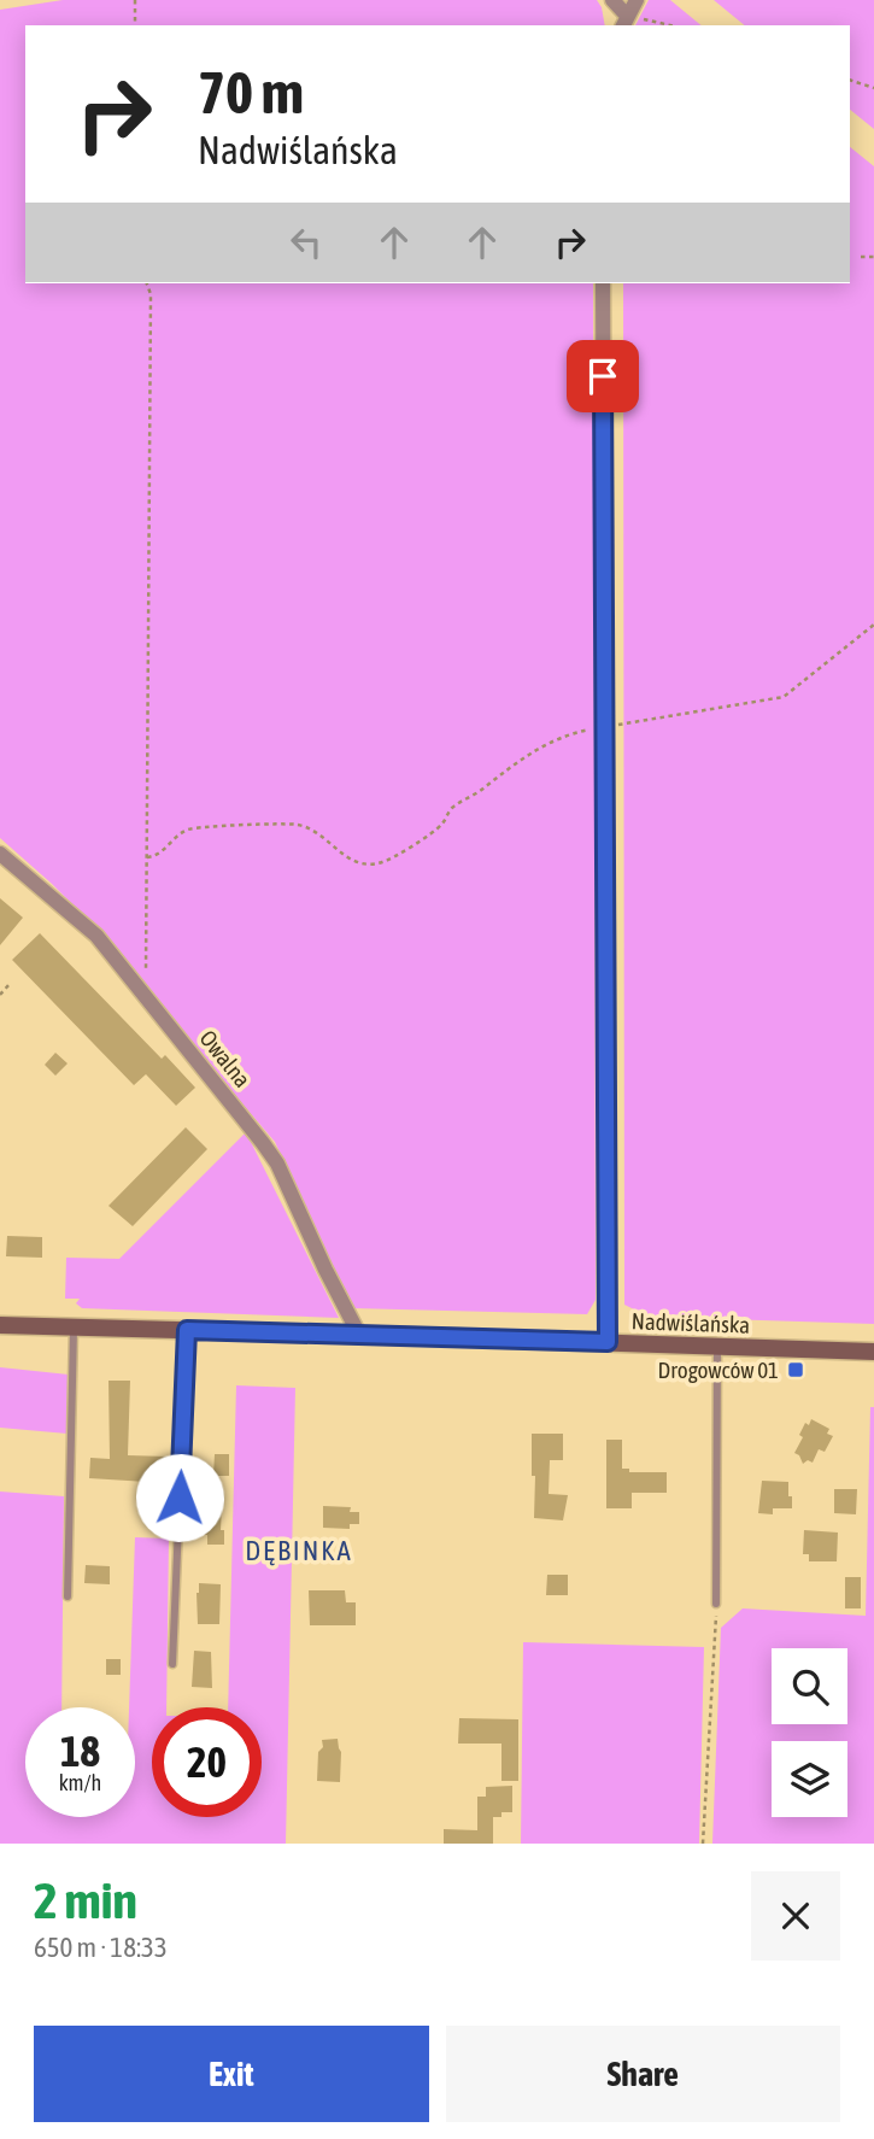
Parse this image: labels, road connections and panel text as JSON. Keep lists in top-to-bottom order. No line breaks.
{"streets":{"main road":["Nadwiślańska"],"street":["Owalna"]},"crossings":[["Owalna","Nadwiślańska"]],"districts":["DĘBINKA"],"places":{"transit":["Drogowców 01"]},"page":{"turn":["70 m","Nadwiślańska"],"speed":"18 km/h","limit":"20","heading":["2 min","650 m · 18:33"],"buttons":["Exit","Share"]}}
